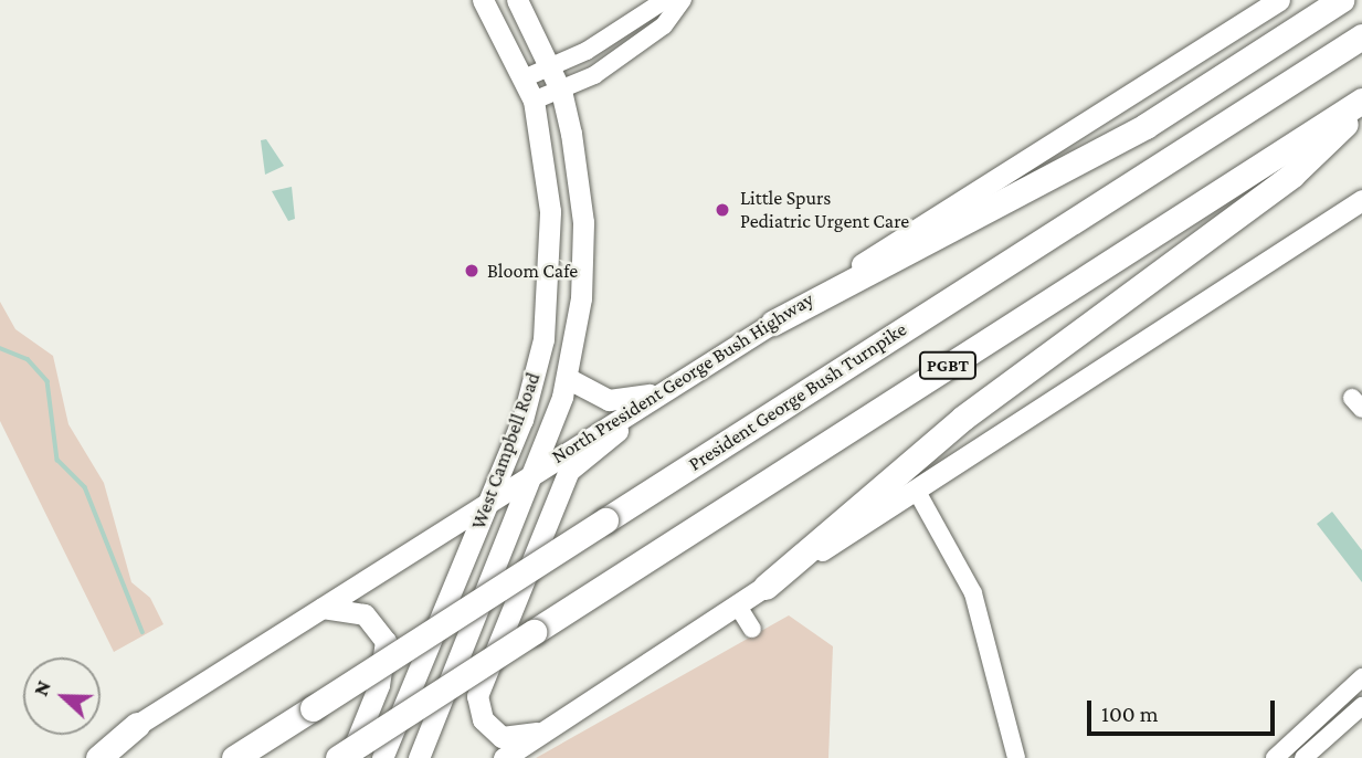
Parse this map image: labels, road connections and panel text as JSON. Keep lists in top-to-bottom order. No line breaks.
{"streets":{"highway":["PGBT","President George Bush Turnpike"],"main road":["North President George Bush Highway","West Campbell Road"]},"crossings":[["North President George Bush Highway","West Campbell Road"]],"places":["Little Spurs Pediatric Urgent Care","Bloom Cafe"],"scale_bar":"100 m","north":"left"}
